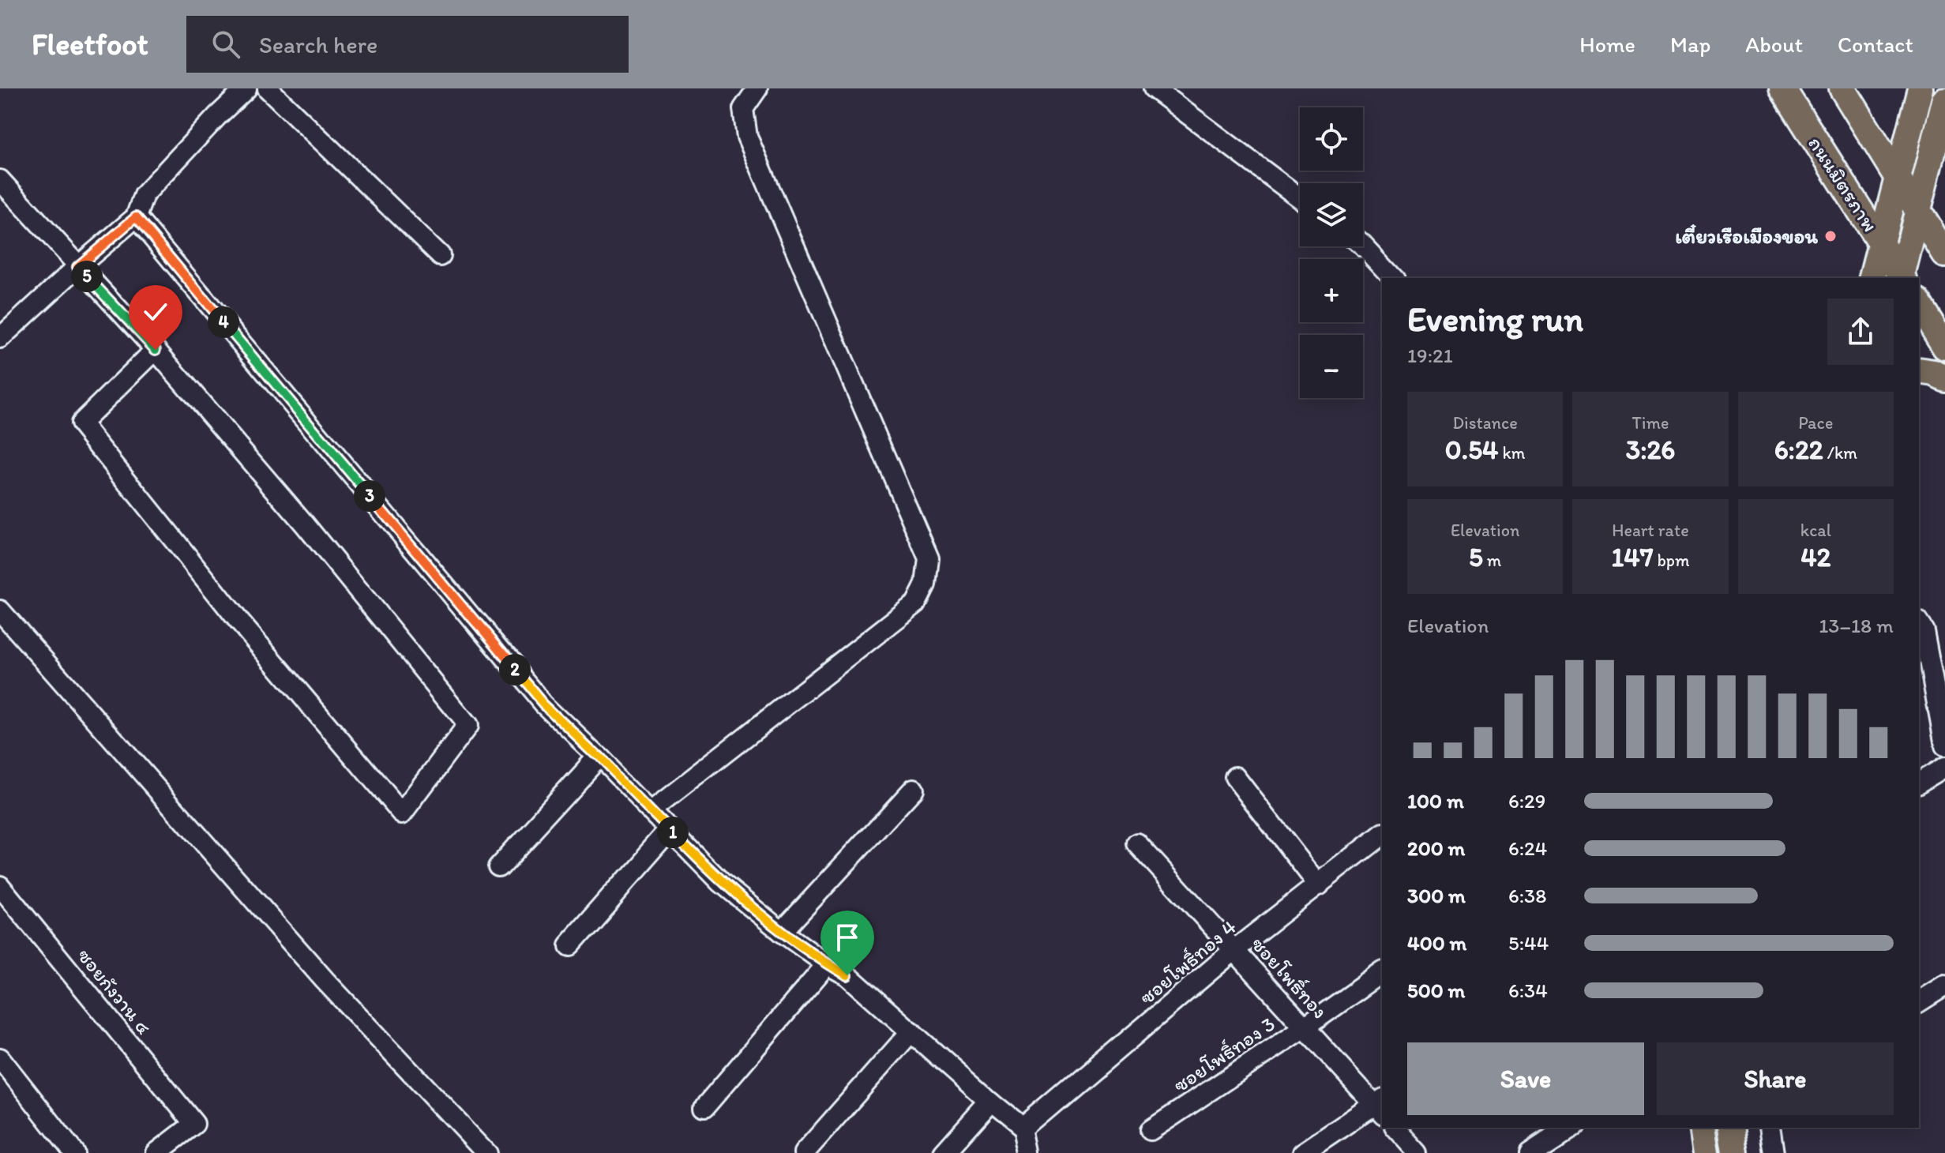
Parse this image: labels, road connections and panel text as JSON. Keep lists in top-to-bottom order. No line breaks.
{"streets":{"main road":["ถนนมิตรภาพ"],"street":["ซอยโพธิ์ทอง 4","ซอยโพธิ์ทอง","ซอยกังวาน ๔","ซอยโพธิ์ทอง 3"]},"crossings":[["ซอยโพธิ์ทอง 4","ซอยโพธิ์ทอง"],["ซอยโพธิ์ทอง","ซอยโพธิ์ทอง 3"]],"places":["เตี๋ยวเรือเมืองขอน"],"page":{"header":"Fleetfoot","search":"Search here","nav":["Home","Map","About","Contact"],"map_buttons":["+","−"],"pins":["5","4","3","2","1"],"heading":["Evening run","19:21"],"stats":[["Distance","0.54 km"],["Time","3:26"],["Pace","6:22 /km"],["Elevation","5 m"],["Heart rate","147 bpm"],["kcal","42"]],"chart":["Elevation","13–18 m"],"list":[{"name":"100 m","note":"6:29"},{"name":"200 m","note":"6:24"},{"name":"300 m","note":"6:38"},{"name":"400 m","note":"5:44"},{"name":"500 m","note":"6:34"}],"buttons":["Save","Share"]}}
